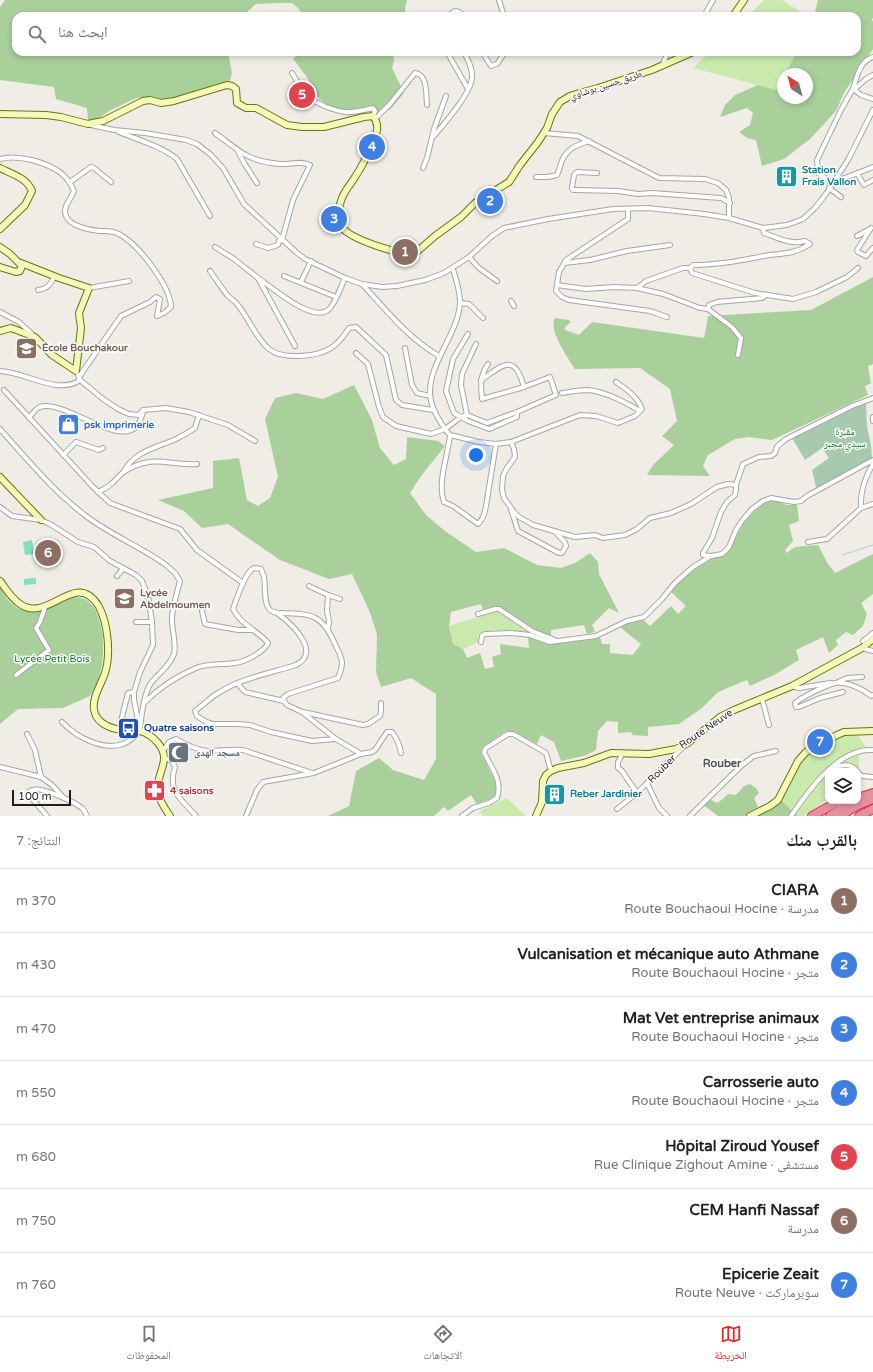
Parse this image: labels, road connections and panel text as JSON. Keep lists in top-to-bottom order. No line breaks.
{"streets":{"street":["طريق حسين بوشاوي","Route Neuve","Rouber"]},"crossings":[["Route Neuve","Rouber"]],"districts":["Rouber"],"parks":["مقبرة سيدي مجبر","Lycée Petit Bois"],"places":{"building":["Station Frais Vallon","Reber Jardinier"],"school or university":["École Bouchakour","Lycée Abdelmoumen"],"shop":["psk imprimerie"],"bus stop":["Quatre saisons"],"mosque":["مسجد الهدى"],"pharmacy":["4 saisons"]},"scale_bar":"100 m","north":"top left","page":{"search":"ابحث هنا","pins":["5","4","2","3","1","6","7"],"scale":"100 m","heading":["بالقرب منك","النتائج: 7"],"list":[{"mark":"1","name":"CIARA","note":"مدرسة · Route Bouchaoui Hocine","value":"370 m"},{"mark":"2","name":"Vulcanisation et mécanique auto Athmane","note":"متجر · Route Bouchaoui Hocine","value":"430 m"},{"mark":"3","name":"Mat Vet entreprise animaux","note":"متجر · Route Bouchaoui Hocine","value":"470 m"},{"mark":"4","name":"Carrosserie auto","note":"متجر · Route Bouchaoui Hocine","value":"550 m"},{"mark":"5","name":"Hôpital Ziroud Yousef","note":"مستشفى · Rue Clinique Zighout Amine","value":"680 m"},{"mark":"6","name":"CEM Hanfi Nassaf","note":"مدرسة","value":"750 m"},{"mark":"7","name":"Epicerie Zeait","note":"سوبرماركت · Route Neuve","value":"760 m"}],"nav":["الخريطة","الاتجاهات","المحفوظات"]}}
